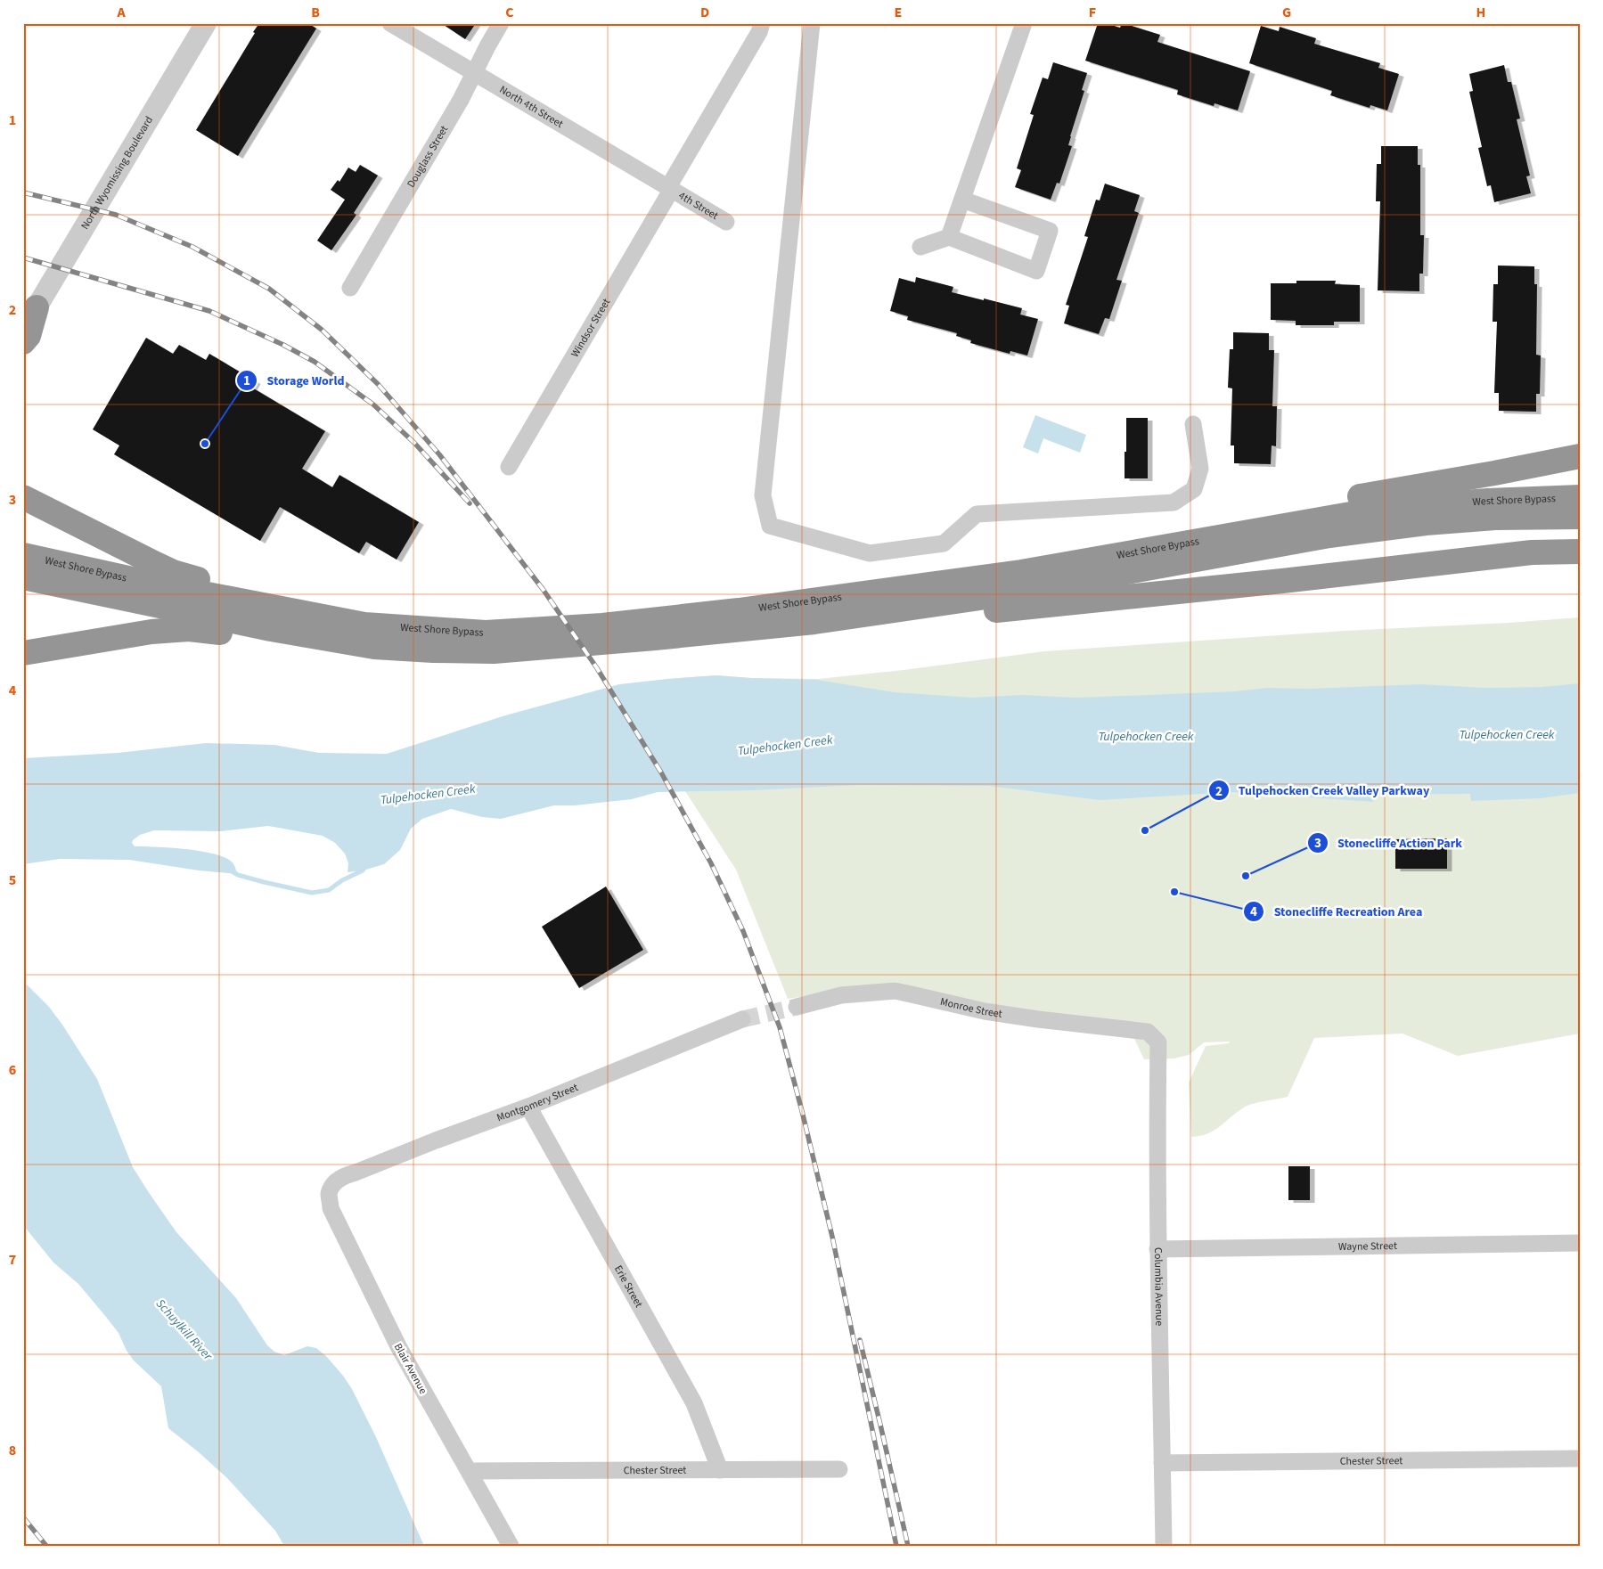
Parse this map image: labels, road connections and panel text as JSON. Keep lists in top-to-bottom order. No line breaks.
{"streets":{"highway":["West Shore Bypass"],"street":["North 4th Street","Douglass Street","North Wyomissing Boulevard","4th Street","Windsor Street","Monroe Street","Montgomery Street","Wayne Street","Erie Street","Columbia Avenue","Blair Avenue","Chester Street"]},"crossings":[["North 4th Street","Douglass Street"],["North 4th Street","4th Street"],["North 4th Street","Windsor Street"],["4th Street","Windsor Street"],["Monroe Street","Columbia Avenue"],["Montgomery Street","Erie Street"],["Montgomery Street","Blair Avenue"],["Wayne Street","Columbia Avenue"],["Erie Street","Chester Street"],["Columbia Avenue","Chester Street"],["Blair Avenue","Chester Street"]],"water":["Tulpehocken Creek","Schuylkill River"],"places":["Storage World","Tulpehocken Creek Valley Parkway","Stonecliffe Action Park","Stonecliffe Recreation Area"],"grid":{"columns":["A","B","C","D","E","F","G","H"],"rows":["1","2","3","4","5","6","7","8"]}}
